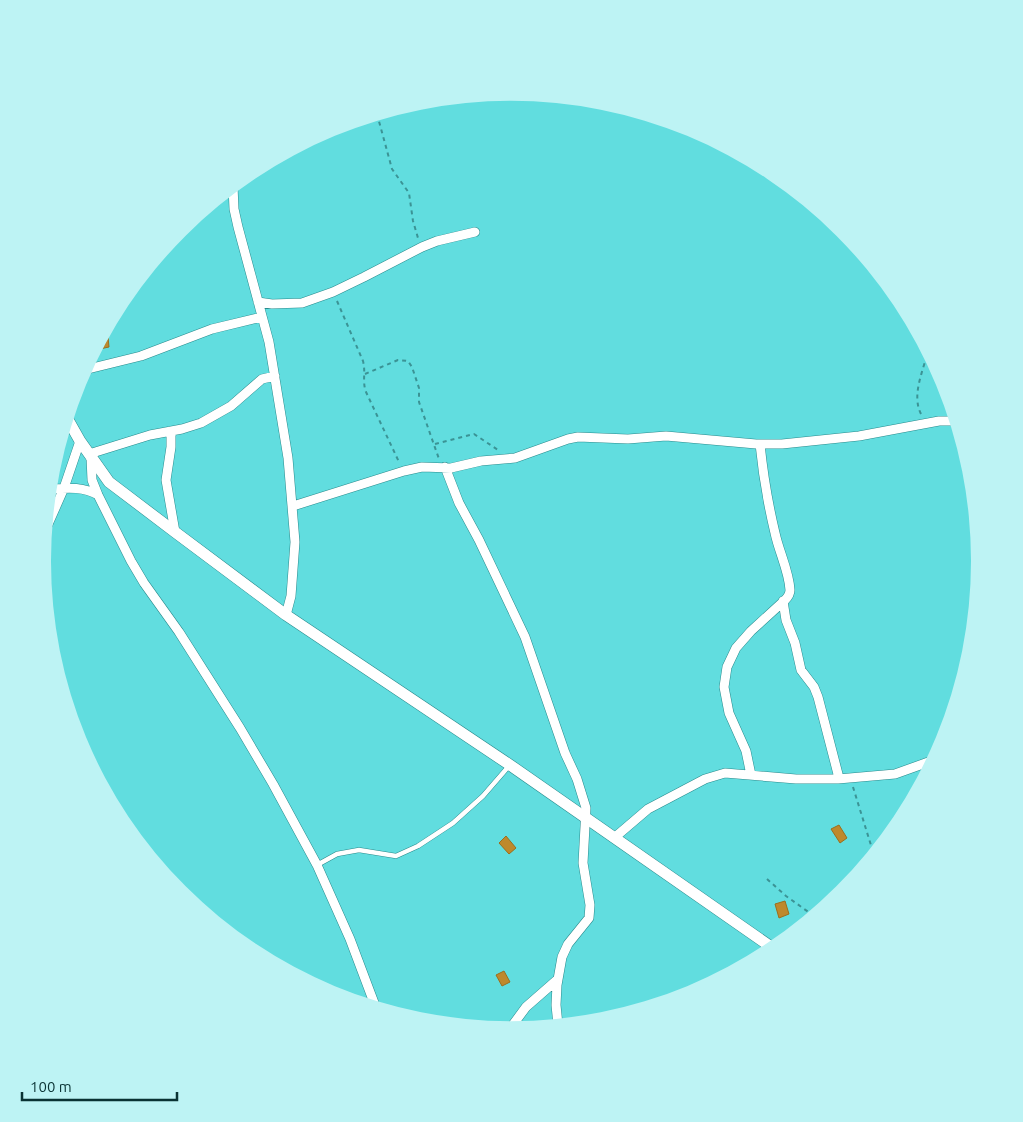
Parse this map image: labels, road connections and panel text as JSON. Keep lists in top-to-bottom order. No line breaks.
{"scale_bar":"100 m"}
